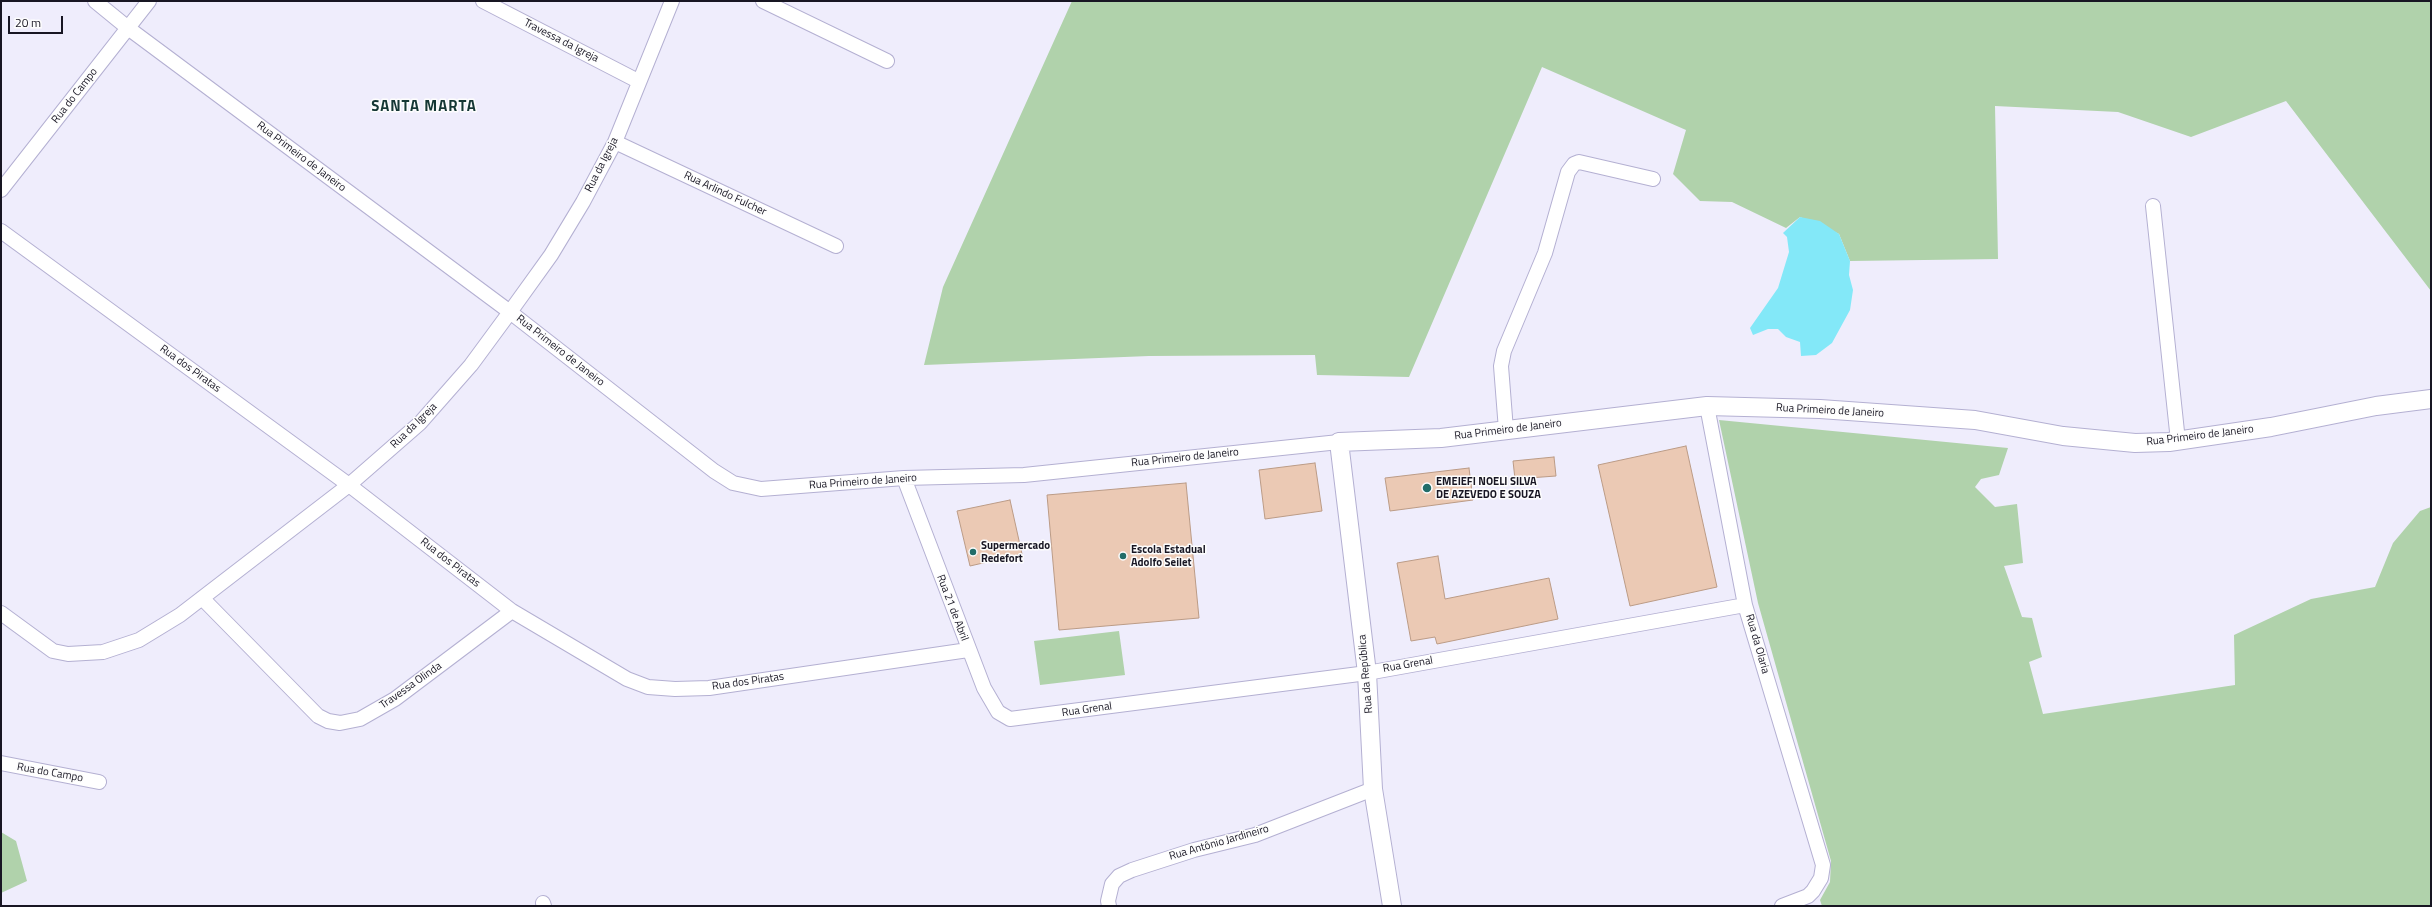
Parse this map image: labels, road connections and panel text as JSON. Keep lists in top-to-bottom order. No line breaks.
{"streets":{"street":["Travessa da Igreja","Rua do Campo","Rua Primeiro de Janeiro","Rua da Igreja","Rua Arlindo Fulcher","Rua dos Piratas","Rua 21 de Abril","Rua da Olaria","Rua Grenal","Rua da República","Travessa Olinda","Rua Antônio Jardineiro"]},"crossings":[["Travessa da Igreja","Rua da Igreja"],["Rua do Campo","Rua Primeiro de Janeiro"],["Rua Primeiro de Janeiro","Rua da Igreja"],["Rua Primeiro de Janeiro","Rua 21 de Abril"],["Rua Primeiro de Janeiro","Rua da Olaria"],["Rua Primeiro de Janeiro","Rua da República"],["Rua da Igreja","Rua Arlindo Fulcher"],["Rua da Igreja","Rua dos Piratas"],["Rua da Igreja","Travessa Olinda"],["Rua dos Piratas","Rua 21 de Abril"],["Rua dos Piratas","Travessa Olinda"],["Rua 21 de Abril","Rua Grenal"],["Rua da Olaria","Rua Grenal"],["Rua Grenal","Rua da República"],["Rua da República","Rua Antônio Jardineiro"]],"districts":["SANTA MARTA"],"places":["EMEIEFI NOELI SILVA DE AZEVEDO E SOUZA","Supermercado Redefort","Escola Estadual Adolfo Seilet"],"scale_bar":"20 m"}
